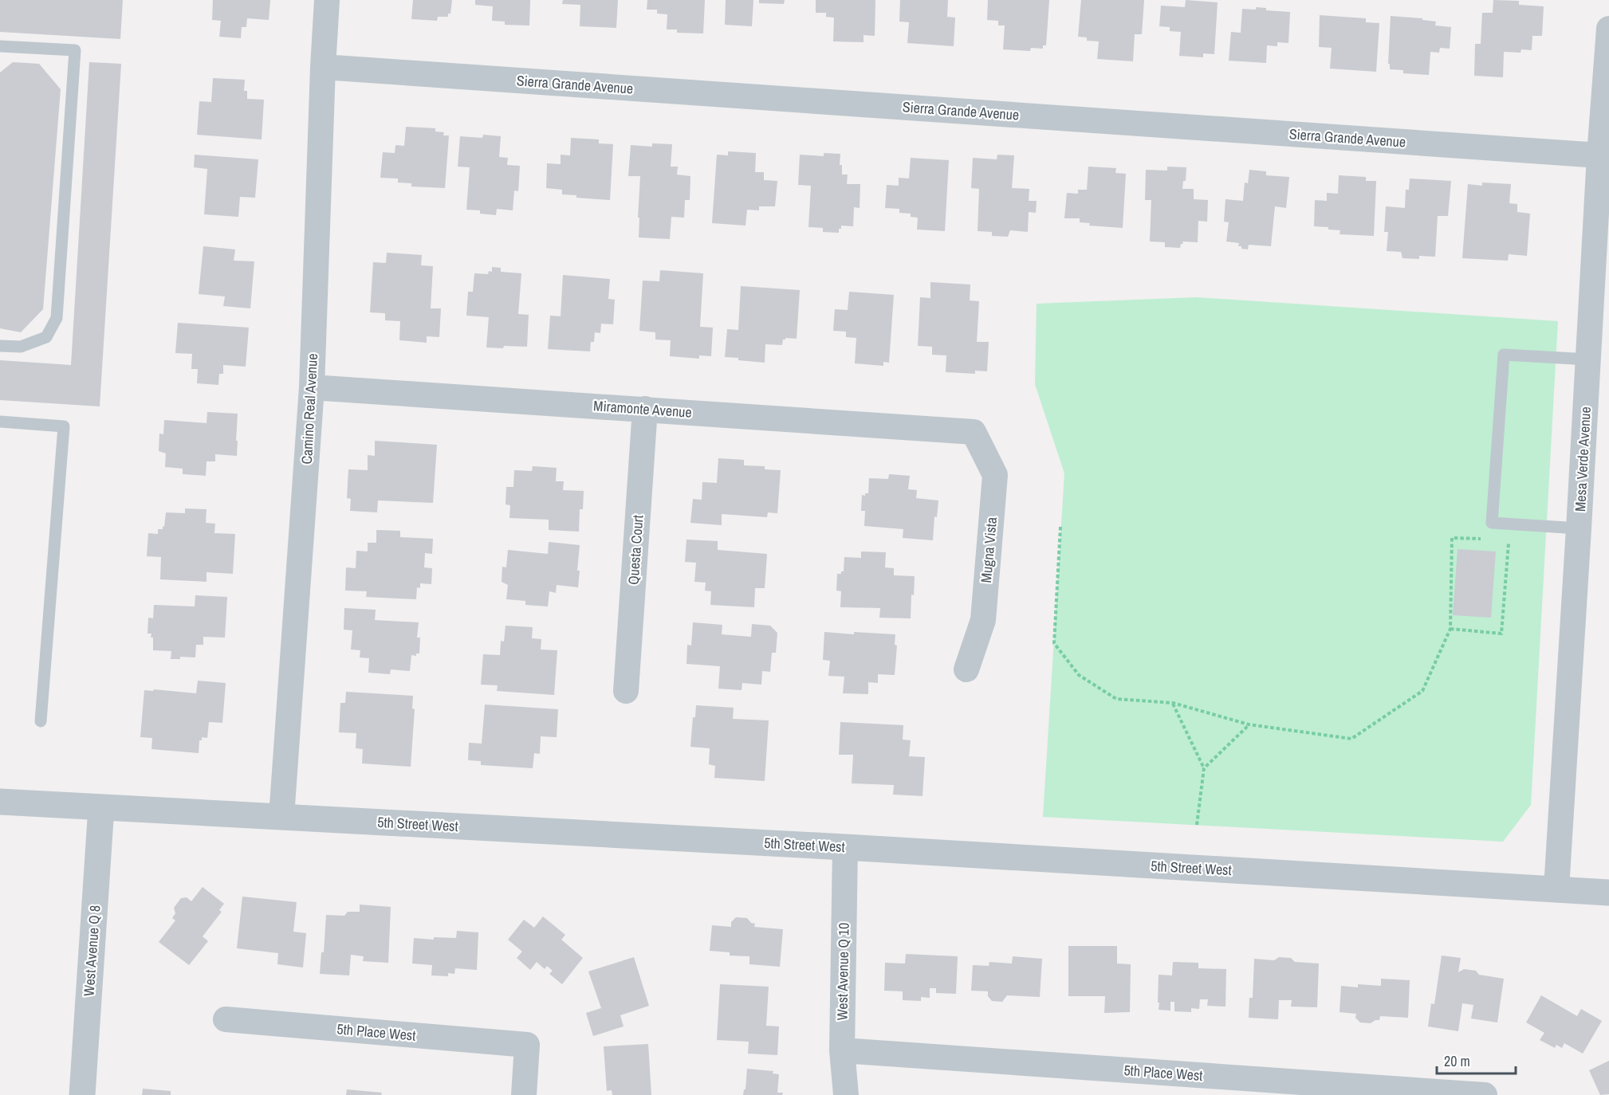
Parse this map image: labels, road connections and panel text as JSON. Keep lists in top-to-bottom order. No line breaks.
{"streets":{"street":["Sierra Grande Avenue","Camino Real Avenue","Miramonte Avenue","Mesa Verde Avenue","Questa Court","Mugna Vista","5th Street West","West Avenue Q 8","West Avenue Q 10","5th Place West"]},"crossings":[["Sierra Grande Avenue","Camino Real Avenue"],["Sierra Grande Avenue","Mesa Verde Avenue"],["Camino Real Avenue","Miramonte Avenue"],["Camino Real Avenue","5th Street West"],["Miramonte Avenue","Questa Court"],["Miramonte Avenue","Mugna Vista"],["Mesa Verde Avenue","5th Street West"],["5th Street West","West Avenue Q 8"],["5th Street West","West Avenue Q 10"],["West Avenue Q 10","5th Place West"]],"scale_bar":"20 m"}
